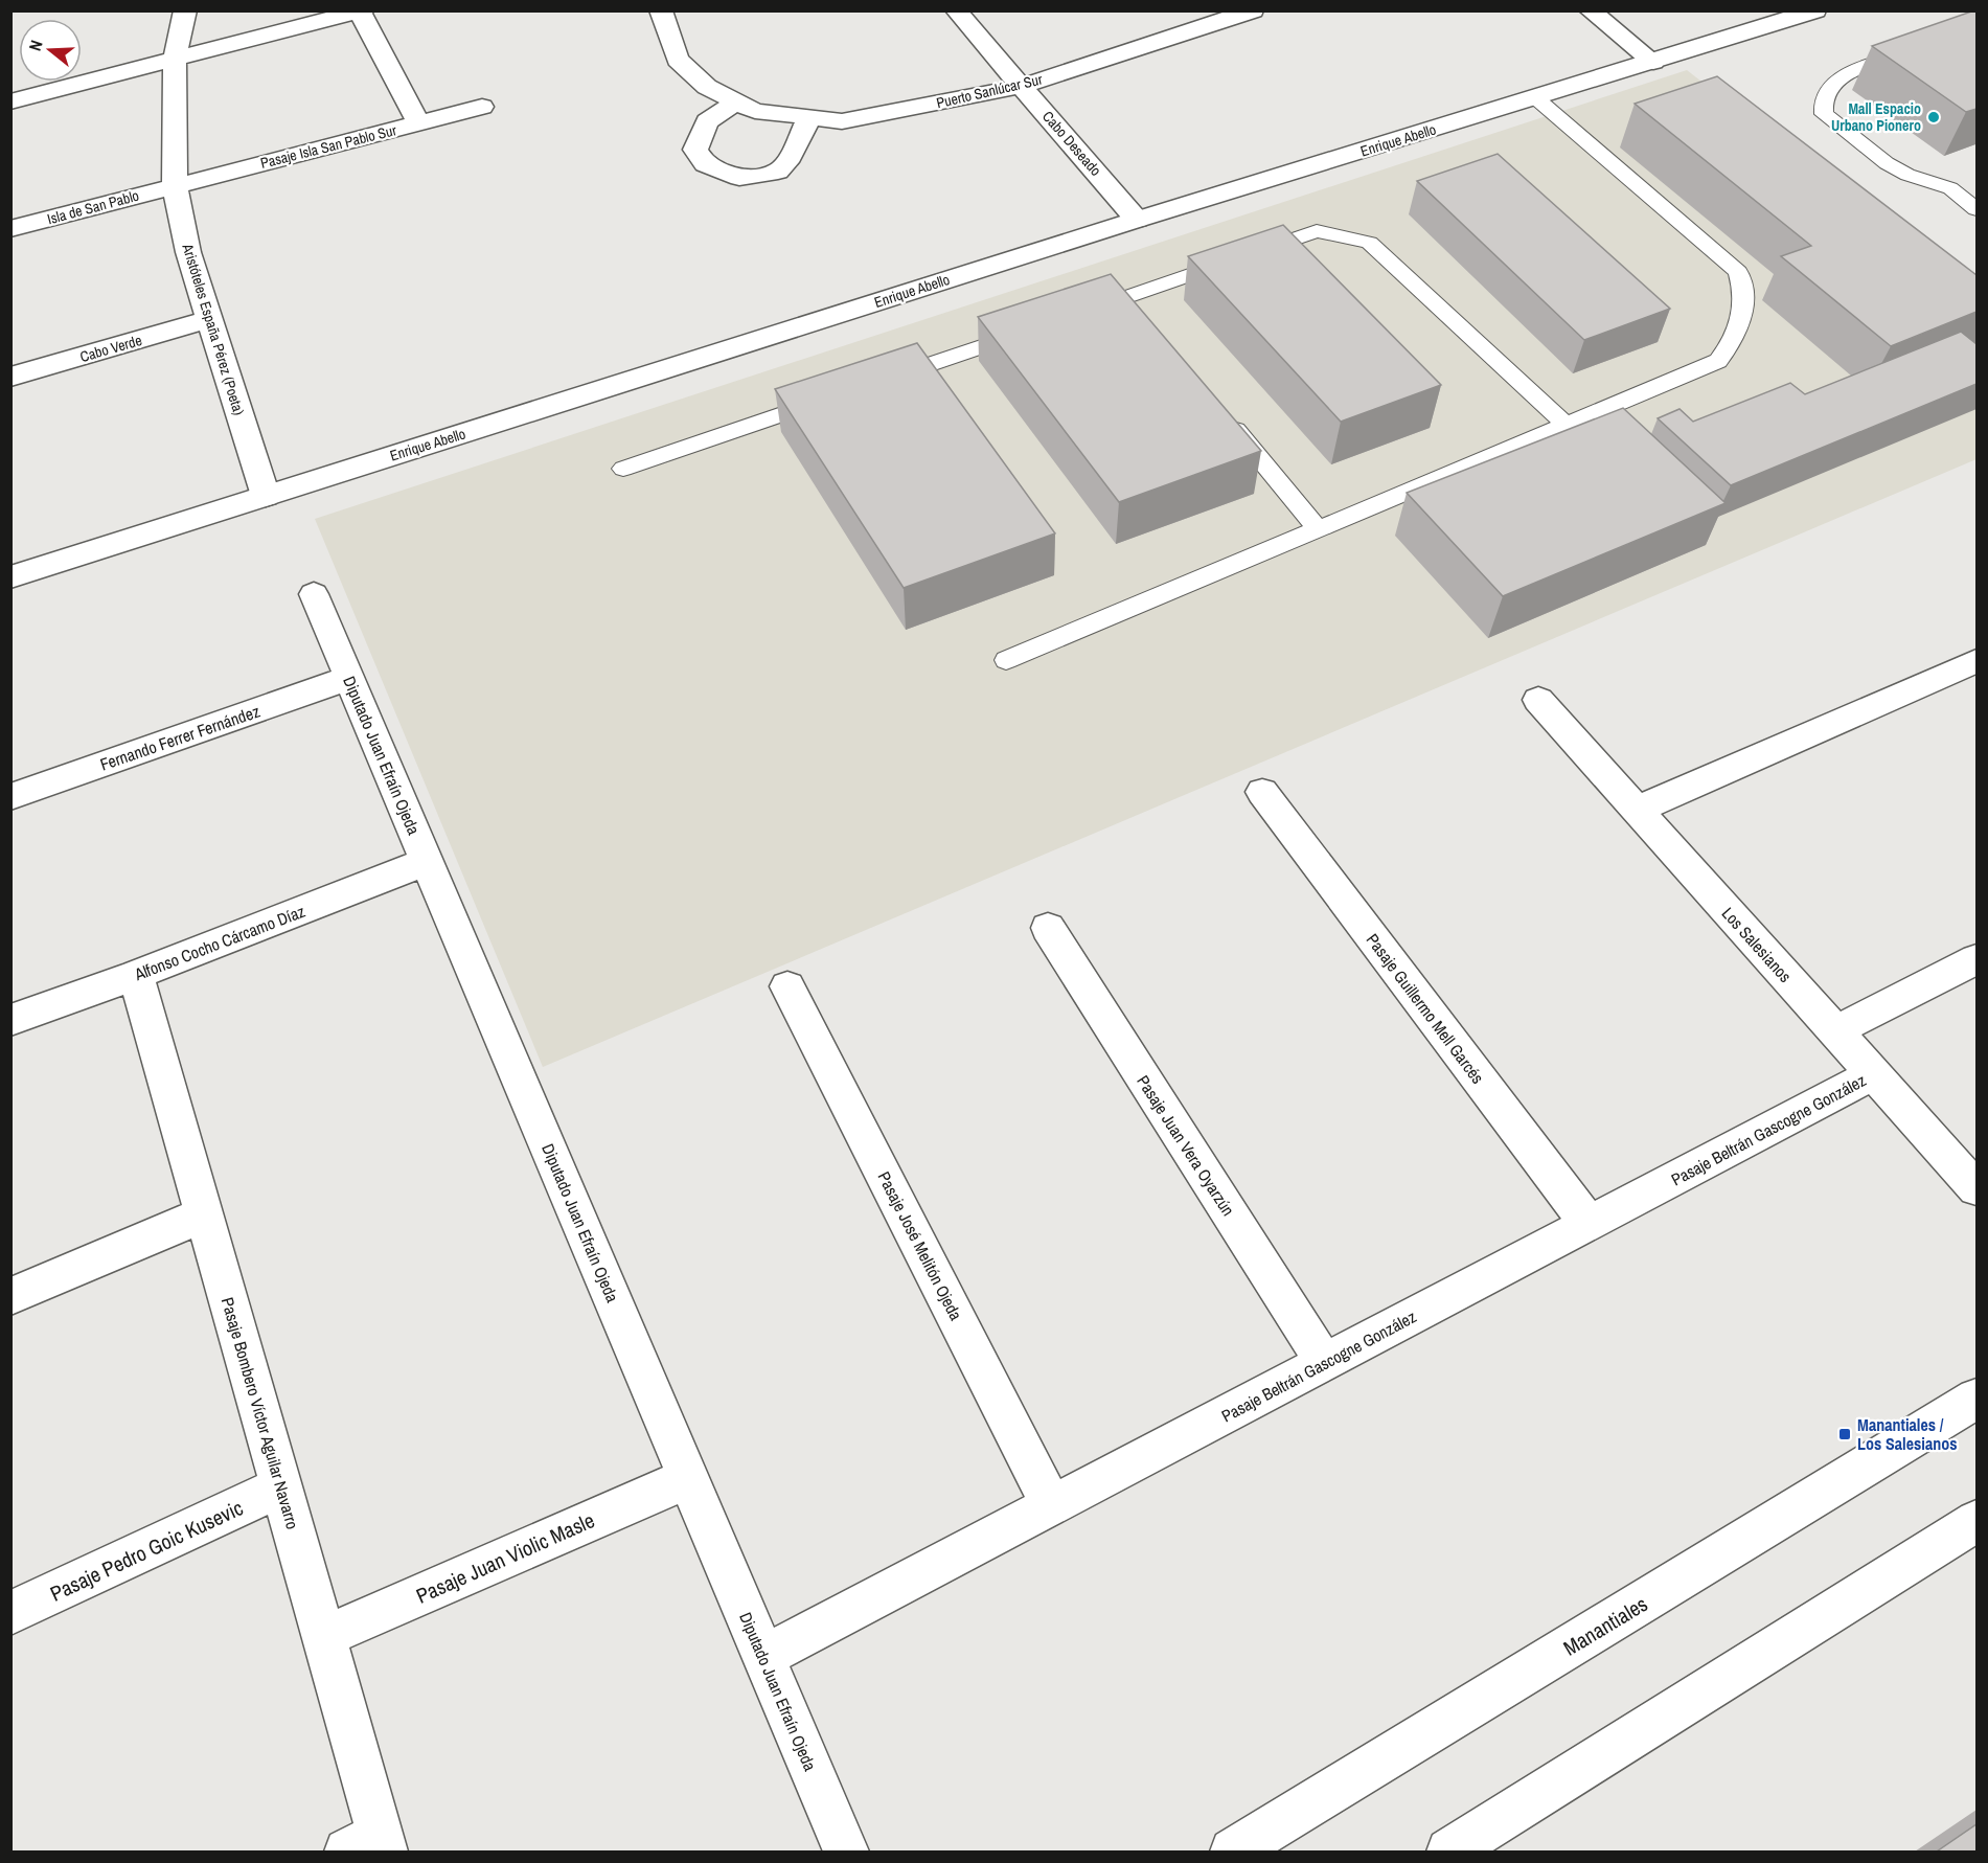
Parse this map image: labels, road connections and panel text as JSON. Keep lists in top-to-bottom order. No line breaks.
{"streets":{"street":["Puerto Sanlúcar Sur","Enrique Abello","Cabo Deseado","Pasaje Isla San Pablo Sur","Isla de San Pablo","Aristóteles España Pérez (Poeta)","Cabo Verde","Fernando Ferrer Fernández","Diputado Juan Efraín Ojeda","Alfonso Cocho Cárcamo Díaz","Los Salesianos","Pasaje Guillermo Mell Garcés","Pasaje Beltrán Gascogne González","Pasaje Juan Vera Oyarzún","Pasaje José Melitón Ojeda","Pasaje Bombero Víctor Aguilar Navarro","Pasaje Pedro Goic Kusevic","Pasaje Juan Violic Masle","Manantiales"]},"crossings":[["Puerto Sanlúcar Sur","Cabo Deseado"],["Enrique Abello","Cabo Deseado"],["Enrique Abello","Aristóteles España Pérez (Poeta)"],["Pasaje Isla San Pablo Sur","Isla de San Pablo"],["Pasaje Isla San Pablo Sur","Aristóteles España Pérez (Poeta)"],["Isla de San Pablo","Aristóteles España Pérez (Poeta)"],["Aristóteles España Pérez (Poeta)","Cabo Verde"],["Fernando Ferrer Fernández","Diputado Juan Efraín Ojeda"],["Diputado Juan Efraín Ojeda","Alfonso Cocho Cárcamo Díaz"],["Diputado Juan Efraín Ojeda","Pasaje Beltrán Gascogne González"],["Diputado Juan Efraín Ojeda","Pasaje Juan Violic Masle"],["Alfonso Cocho Cárcamo Díaz","Pasaje Bombero Víctor Aguilar Navarro"],["Los Salesianos","Pasaje Beltrán Gascogne González"],["Pasaje Guillermo Mell Garcés","Pasaje Beltrán Gascogne González"],["Pasaje Beltrán Gascogne González","Pasaje Juan Vera Oyarzún"],["Pasaje Beltrán Gascogne González","Pasaje José Melitón Ojeda"],["Pasaje Bombero Víctor Aguilar Navarro","Pasaje Pedro Goic Kusevic"],["Pasaje Bombero Víctor Aguilar Navarro","Pasaje Juan Violic Masle"]],"places":{"other":["Mall Espacio Urbano Pionero"],"transit":["Manantiales / Los Salesianos"]},"north":"left"}
